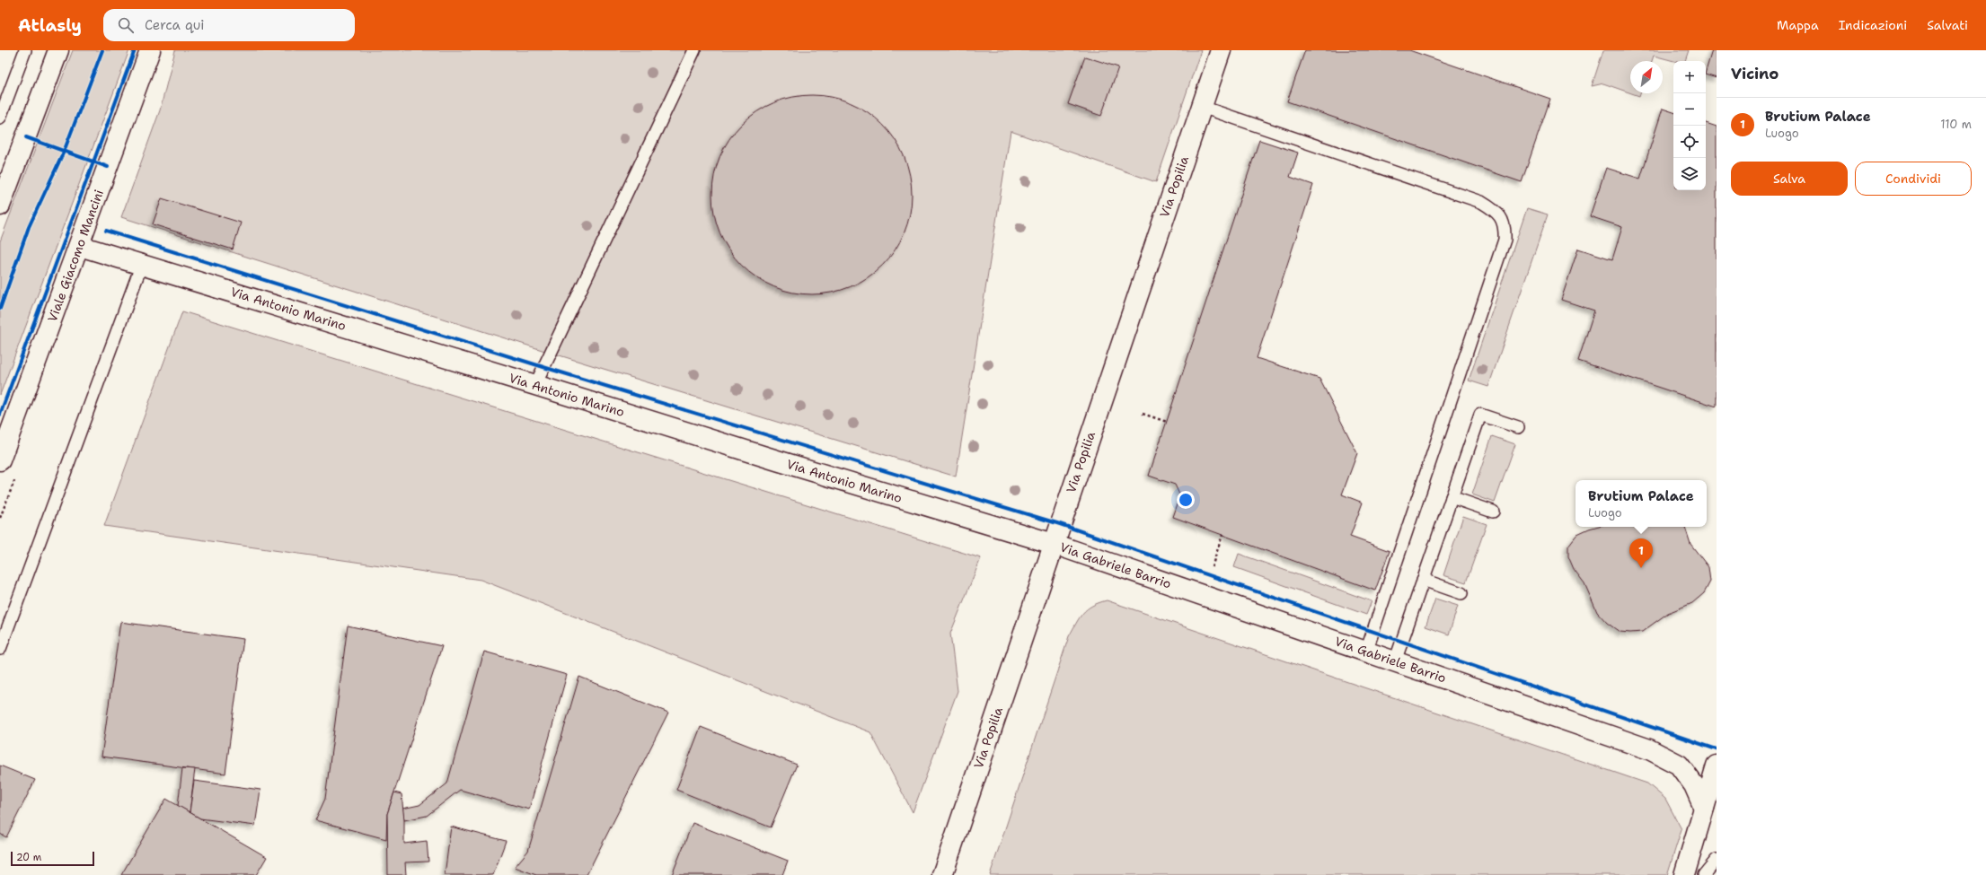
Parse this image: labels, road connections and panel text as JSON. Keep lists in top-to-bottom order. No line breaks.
{"streets":{"street":["Via Popilia","Viale Giacomo Mancini","Via Antonio Marino","Via Gabriele Barrio"]},"crossings":[["Via Popilia","Via Antonio Marino"],["Via Popilia","Via Gabriele Barrio"],["Viale Giacomo Mancini","Via Antonio Marino"],["Via Antonio Marino","Via Gabriele Barrio"]],"scale_bar":"20 m","north":"top right","page":{"header":"Atlasly","search":"Cerca qui","nav":["Mappa","Indicazioni","Salvati"],"heading":"Vicino","map_buttons":["+","−"],"list":[{"mark":"1","name":"Brutium Palace","note":"Luogo","value":"110 m"}],"buttons":["Salva","Condividi"],"popup":["Brutium Palace","Luogo"],"pins":"1","scale":"20 m"}}
